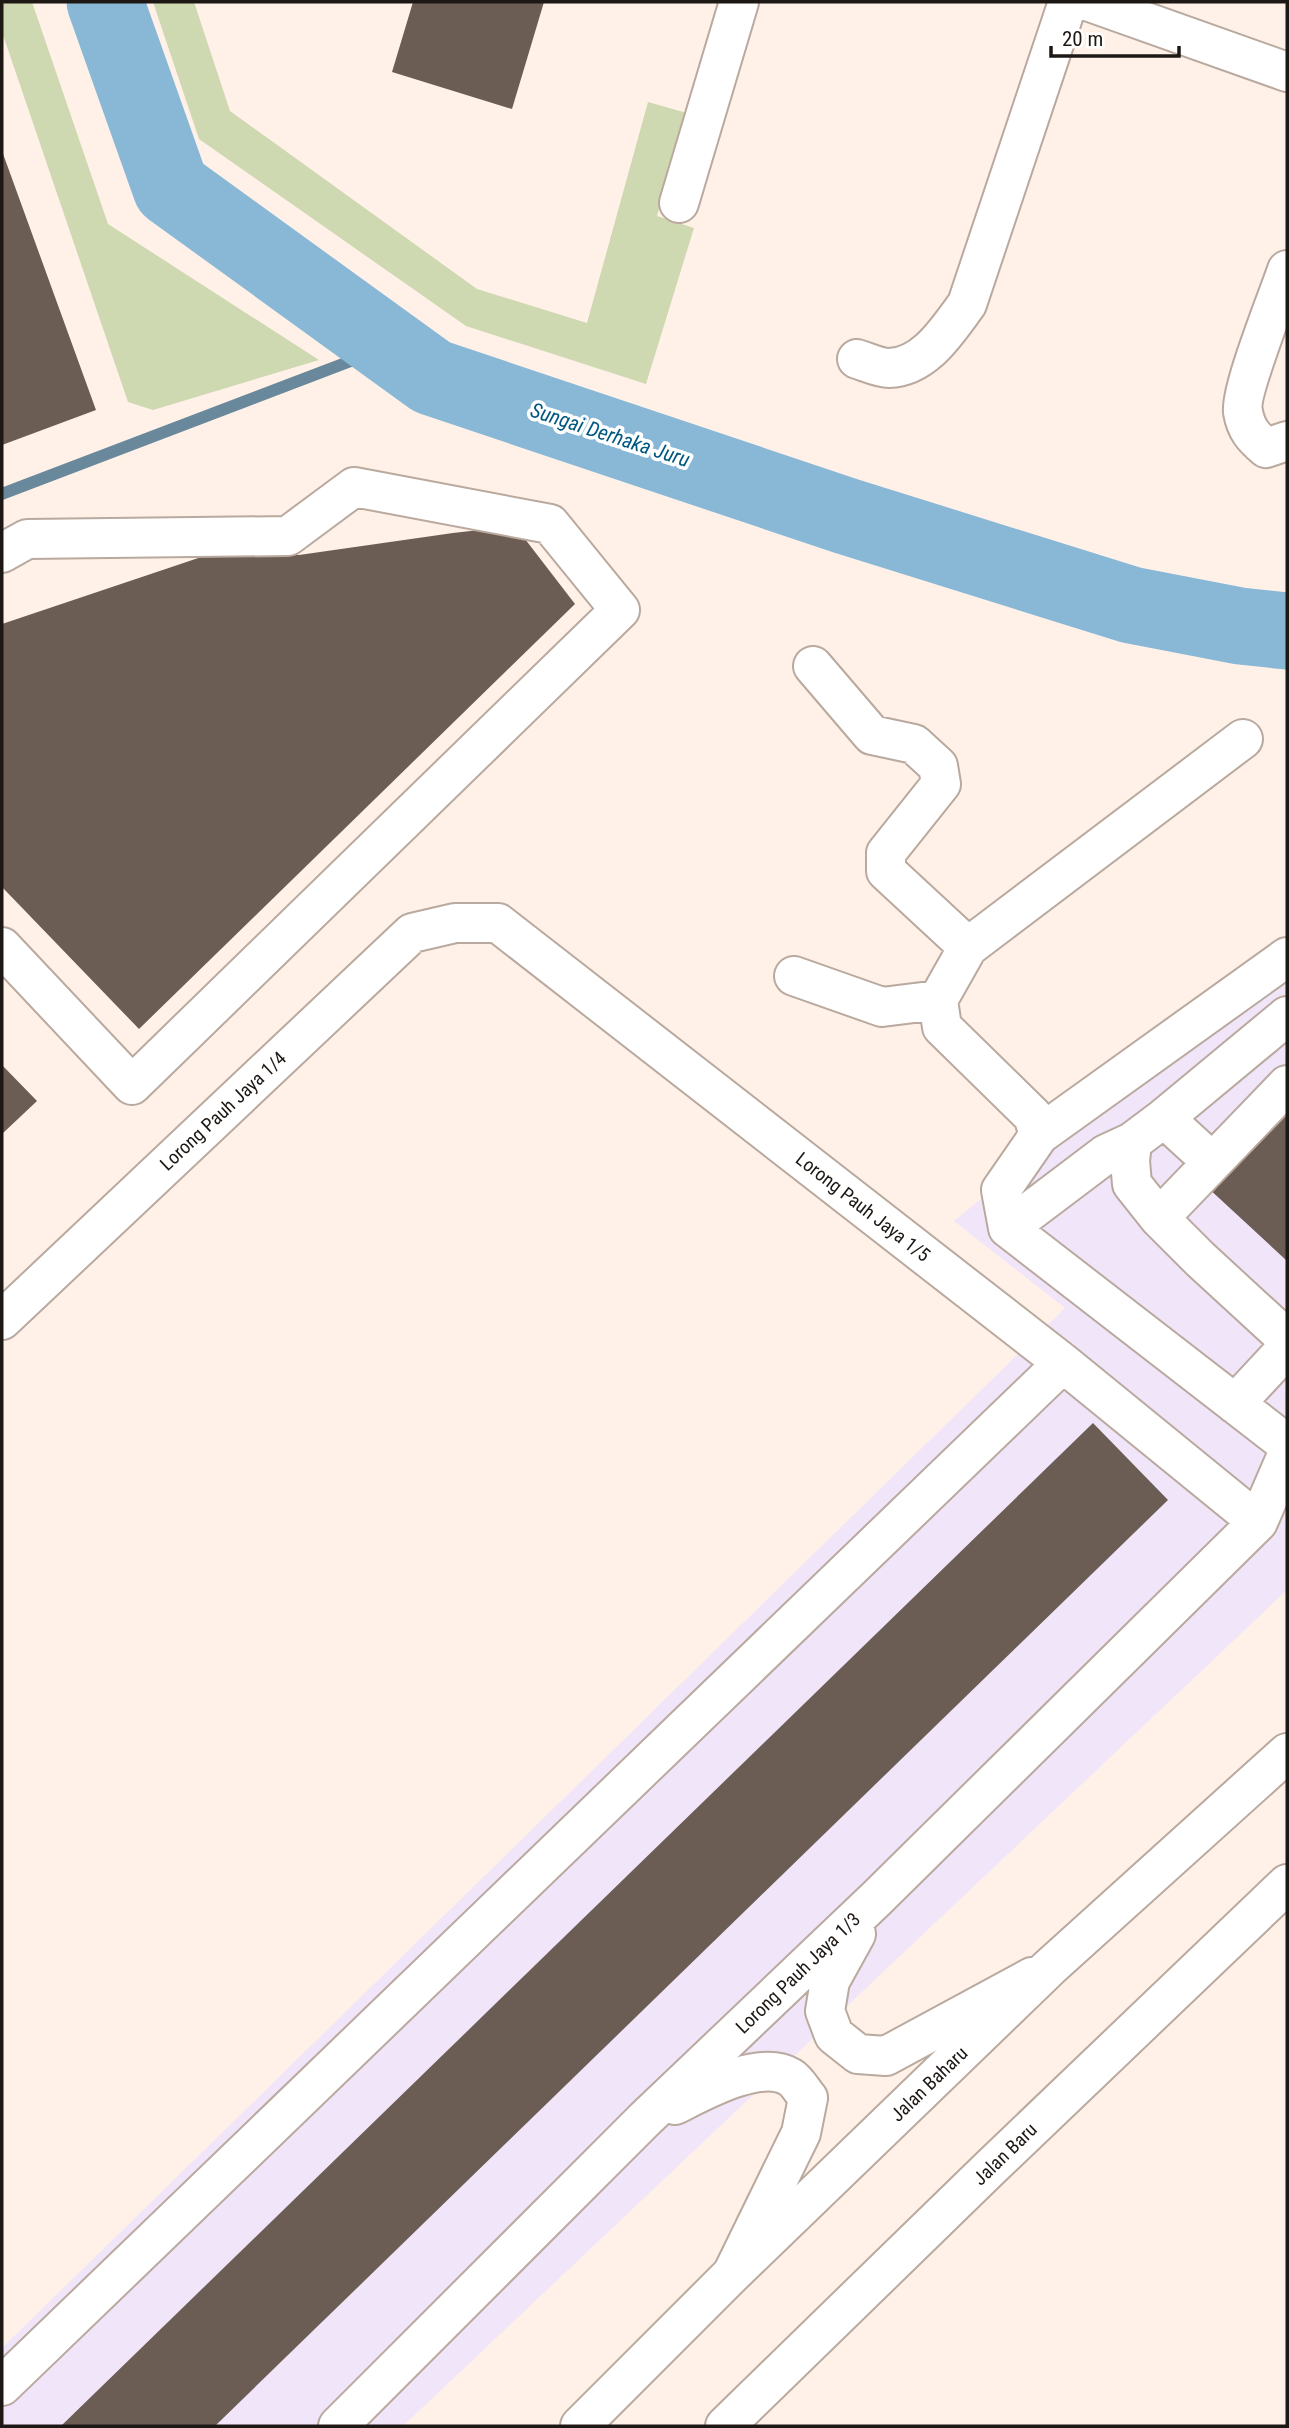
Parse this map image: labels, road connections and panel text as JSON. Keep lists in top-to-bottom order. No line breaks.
{"streets":{"main road":["Lorong Pauh Jaya 1/4","Lorong Pauh Jaya 1/5","Lorong Pauh Jaya 1/3","Jalan Baharu","Jalan Baru"]},"crossings":[["Lorong Pauh Jaya 1/4","Lorong Pauh Jaya 1/5"],["Lorong Pauh Jaya 1/5","Lorong Pauh Jaya 1/3"]],"water":["Sungai Derhaka Juru"],"scale_bar":"20 m"}
